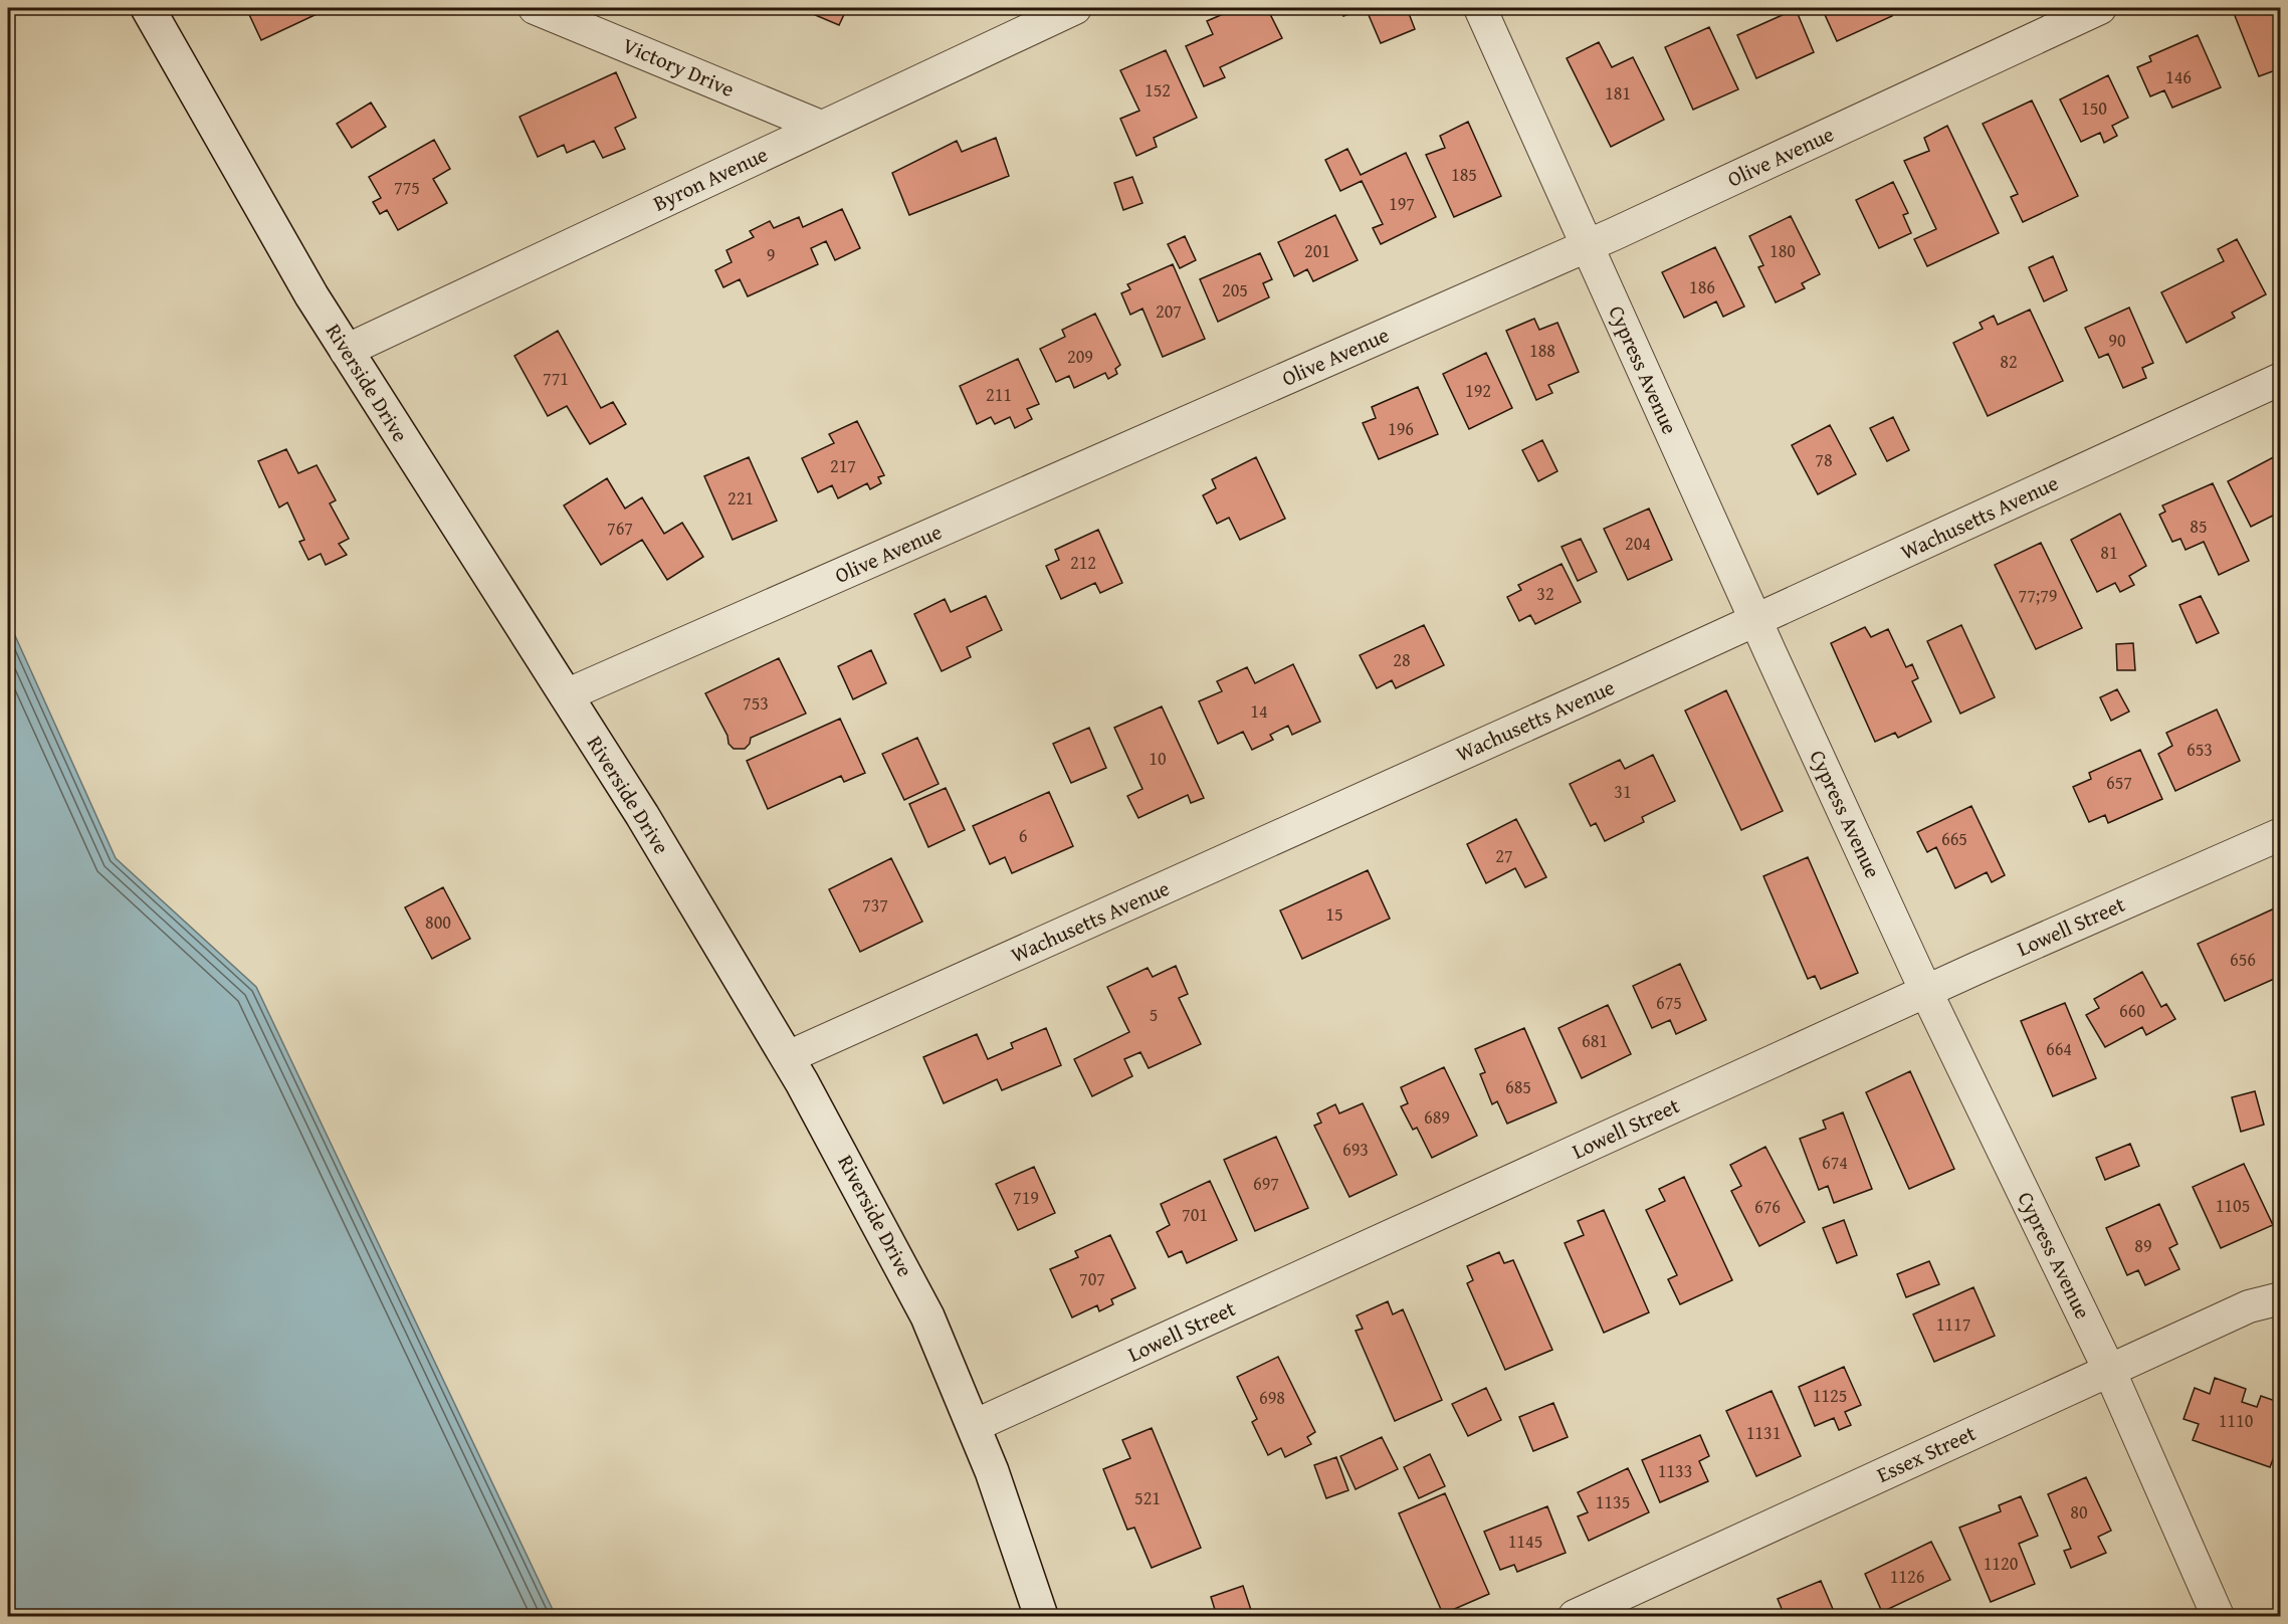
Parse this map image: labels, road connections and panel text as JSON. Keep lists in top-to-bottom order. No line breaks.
{"streets":{"main road":["Riverside Drive"],"street":["Victory Drive","Olive Avenue","Byron Avenue","Cypress Avenue","Wachusetts Avenue","Lowell Street","Essex Street"]},"crossings":[["Victory Drive","Byron Avenue"],["Olive Avenue","Cypress Avenue"],["Olive Avenue","Riverside Drive"],["Byron Avenue","Riverside Drive"],["Cypress Avenue","Wachusetts Avenue"],["Cypress Avenue","Lowell Street"],["Cypress Avenue","Essex Street"],["Riverside Drive","Wachusetts Avenue"],["Riverside Drive","Lowell Street"]],"house_numbers":["146","152","181","150","185","775","197","201","180","9","186","205","207","90","188","209","82","771","192","211","196","78","217","221","85","767","204","81","212","32","77;79","28","753","14","653","10","657","31","6","665","27","737","15","800","656","675","660","5","681","664","685","689","693","674","697","719","1105","676","701","89","707","1117","1125","698","1110","1131","1133","521","1135","80","1145","1120","1126"]}
